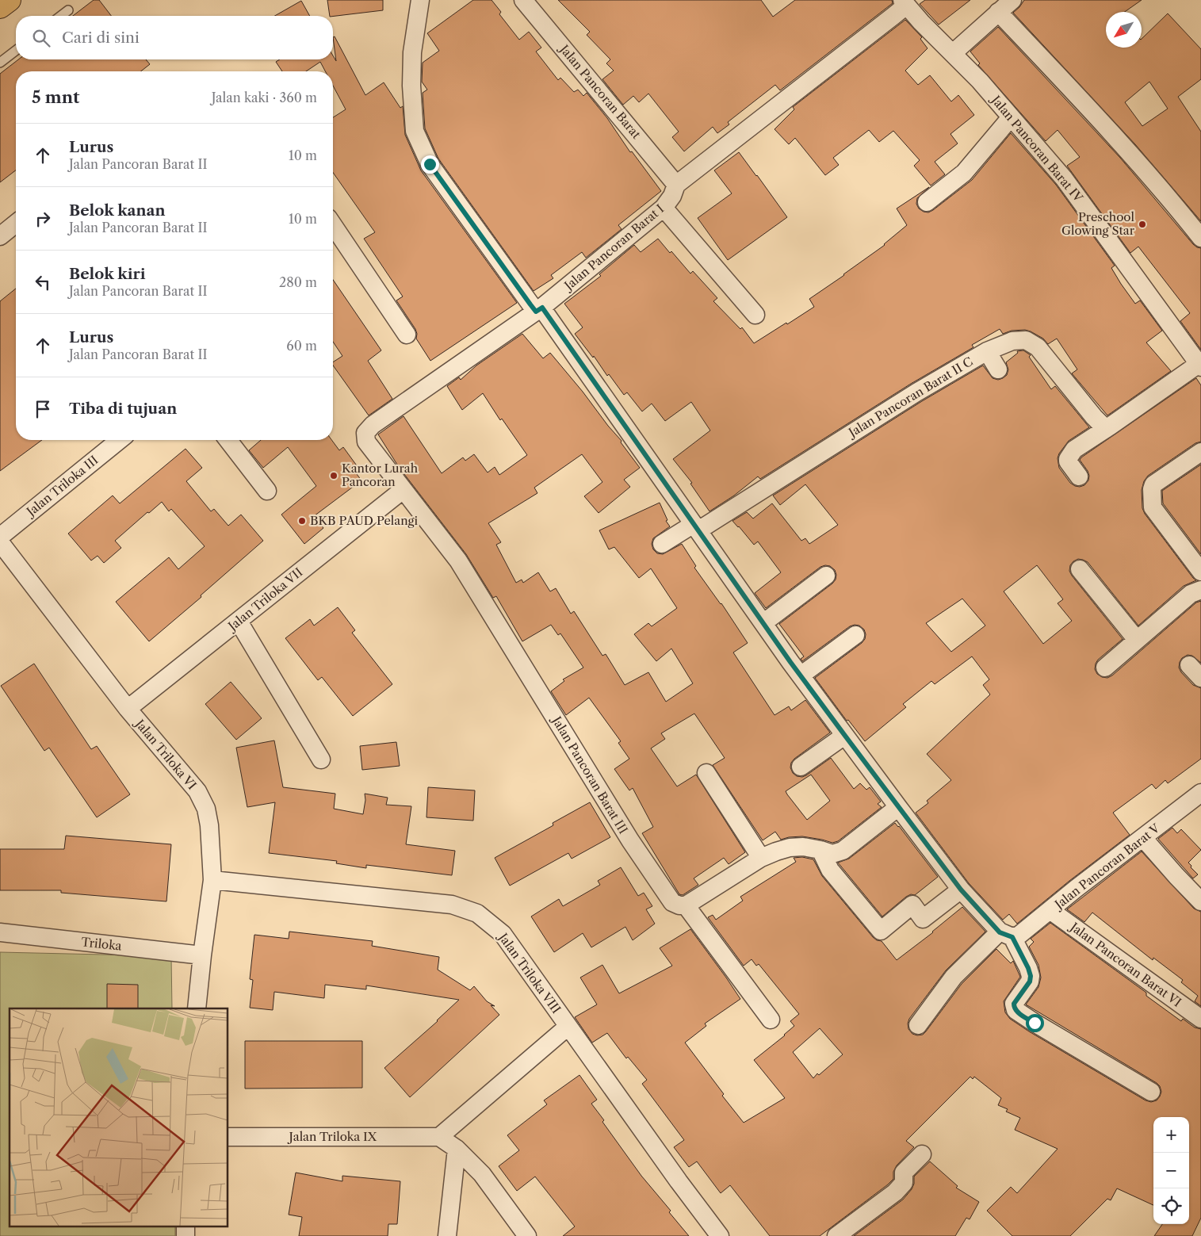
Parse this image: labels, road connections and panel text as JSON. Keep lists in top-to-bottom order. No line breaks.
{"streets":{"street":["Jalan Pancoran Barat","Jalan Pancoran Barat IV","Jalan Pancoran Barat I","Jalan Pancoran Barat II C","Jalan Triloka III","Jalan Triloka VII","Jalan Triloka VI","Jalan Pancoran Barat III","Jalan Pancoran Barat V","Triloka","Jalan Pancoran Barat VI","Jalan Triloka VIII","Jalan Triloka IX"]},"crossings":[["Jalan Pancoran Barat","Jalan Pancoran Barat I"],["Jalan Pancoran Barat IV","Jalan Pancoran Barat I"],["Jalan Pancoran Barat I","Jalan Pancoran Barat III"],["Jalan Triloka VII","Jalan Triloka VI"],["Jalan Triloka VII","Jalan Pancoran Barat III"],["Jalan Triloka VI","Triloka"],["Jalan Triloka VI","Jalan Triloka VIII"],["Jalan Pancoran Barat V","Jalan Pancoran Barat VI"]],"places":["Preschool Glowing Star","Kantor Lurah Pancoran","BKB PAUD Pelangi"],"north":"bottom left","page":{"search":"Cari di sini","heading":["5 mnt","Jalan kaki · 360 m"],"list":[["Lurus","Jalan Pancoran Barat II","10 m"],["Belok kanan","Jalan Pancoran Barat II","10 m"],["Belok kiri","Jalan Pancoran Barat II","280 m"],["Lurus","Jalan Pancoran Barat II","60 m"],"Tiba di tujuan"],"map_buttons":["+","−"]}}
